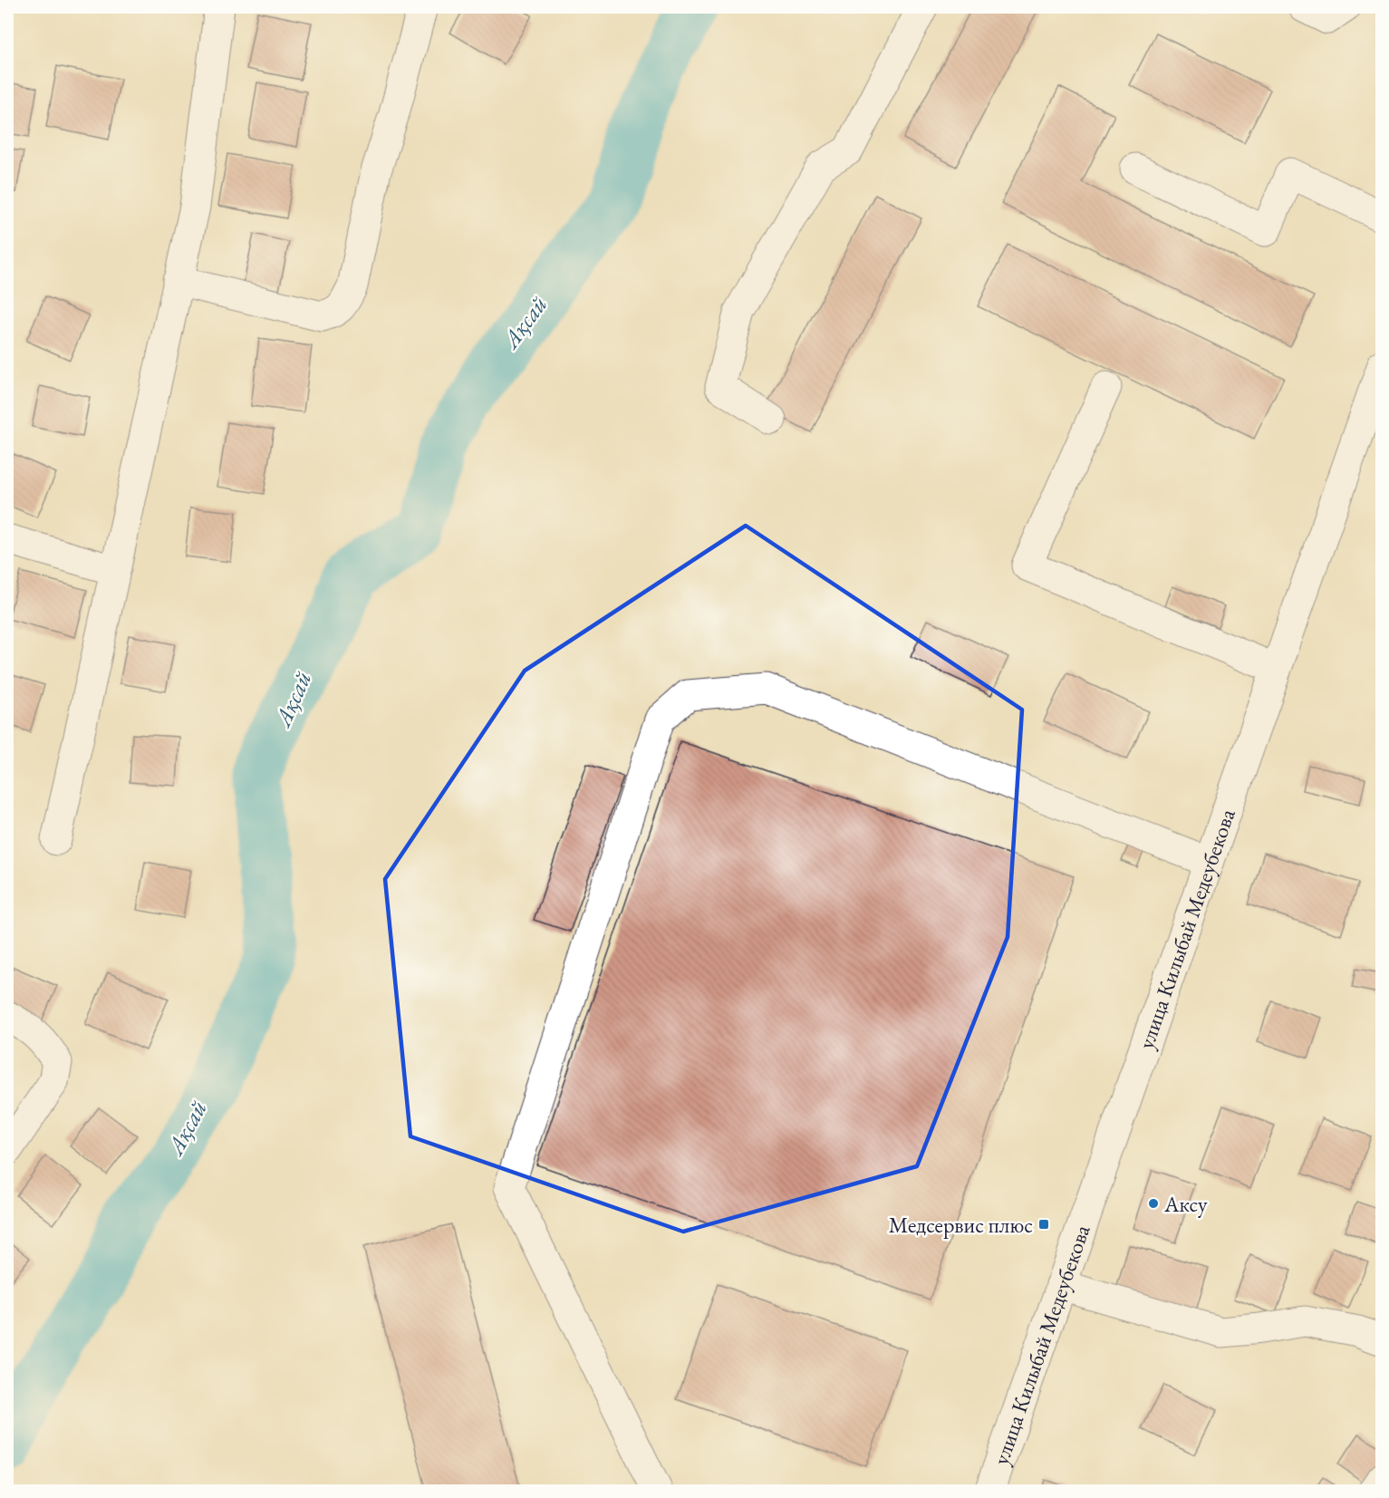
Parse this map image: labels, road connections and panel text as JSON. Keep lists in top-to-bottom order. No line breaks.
{"streets":{"main road":["улица Килыбай Медеубекова"]},"water":["Ақсай"],"places":{"other":["Аксу"],"transit":["Медсервис плюс"]}}
